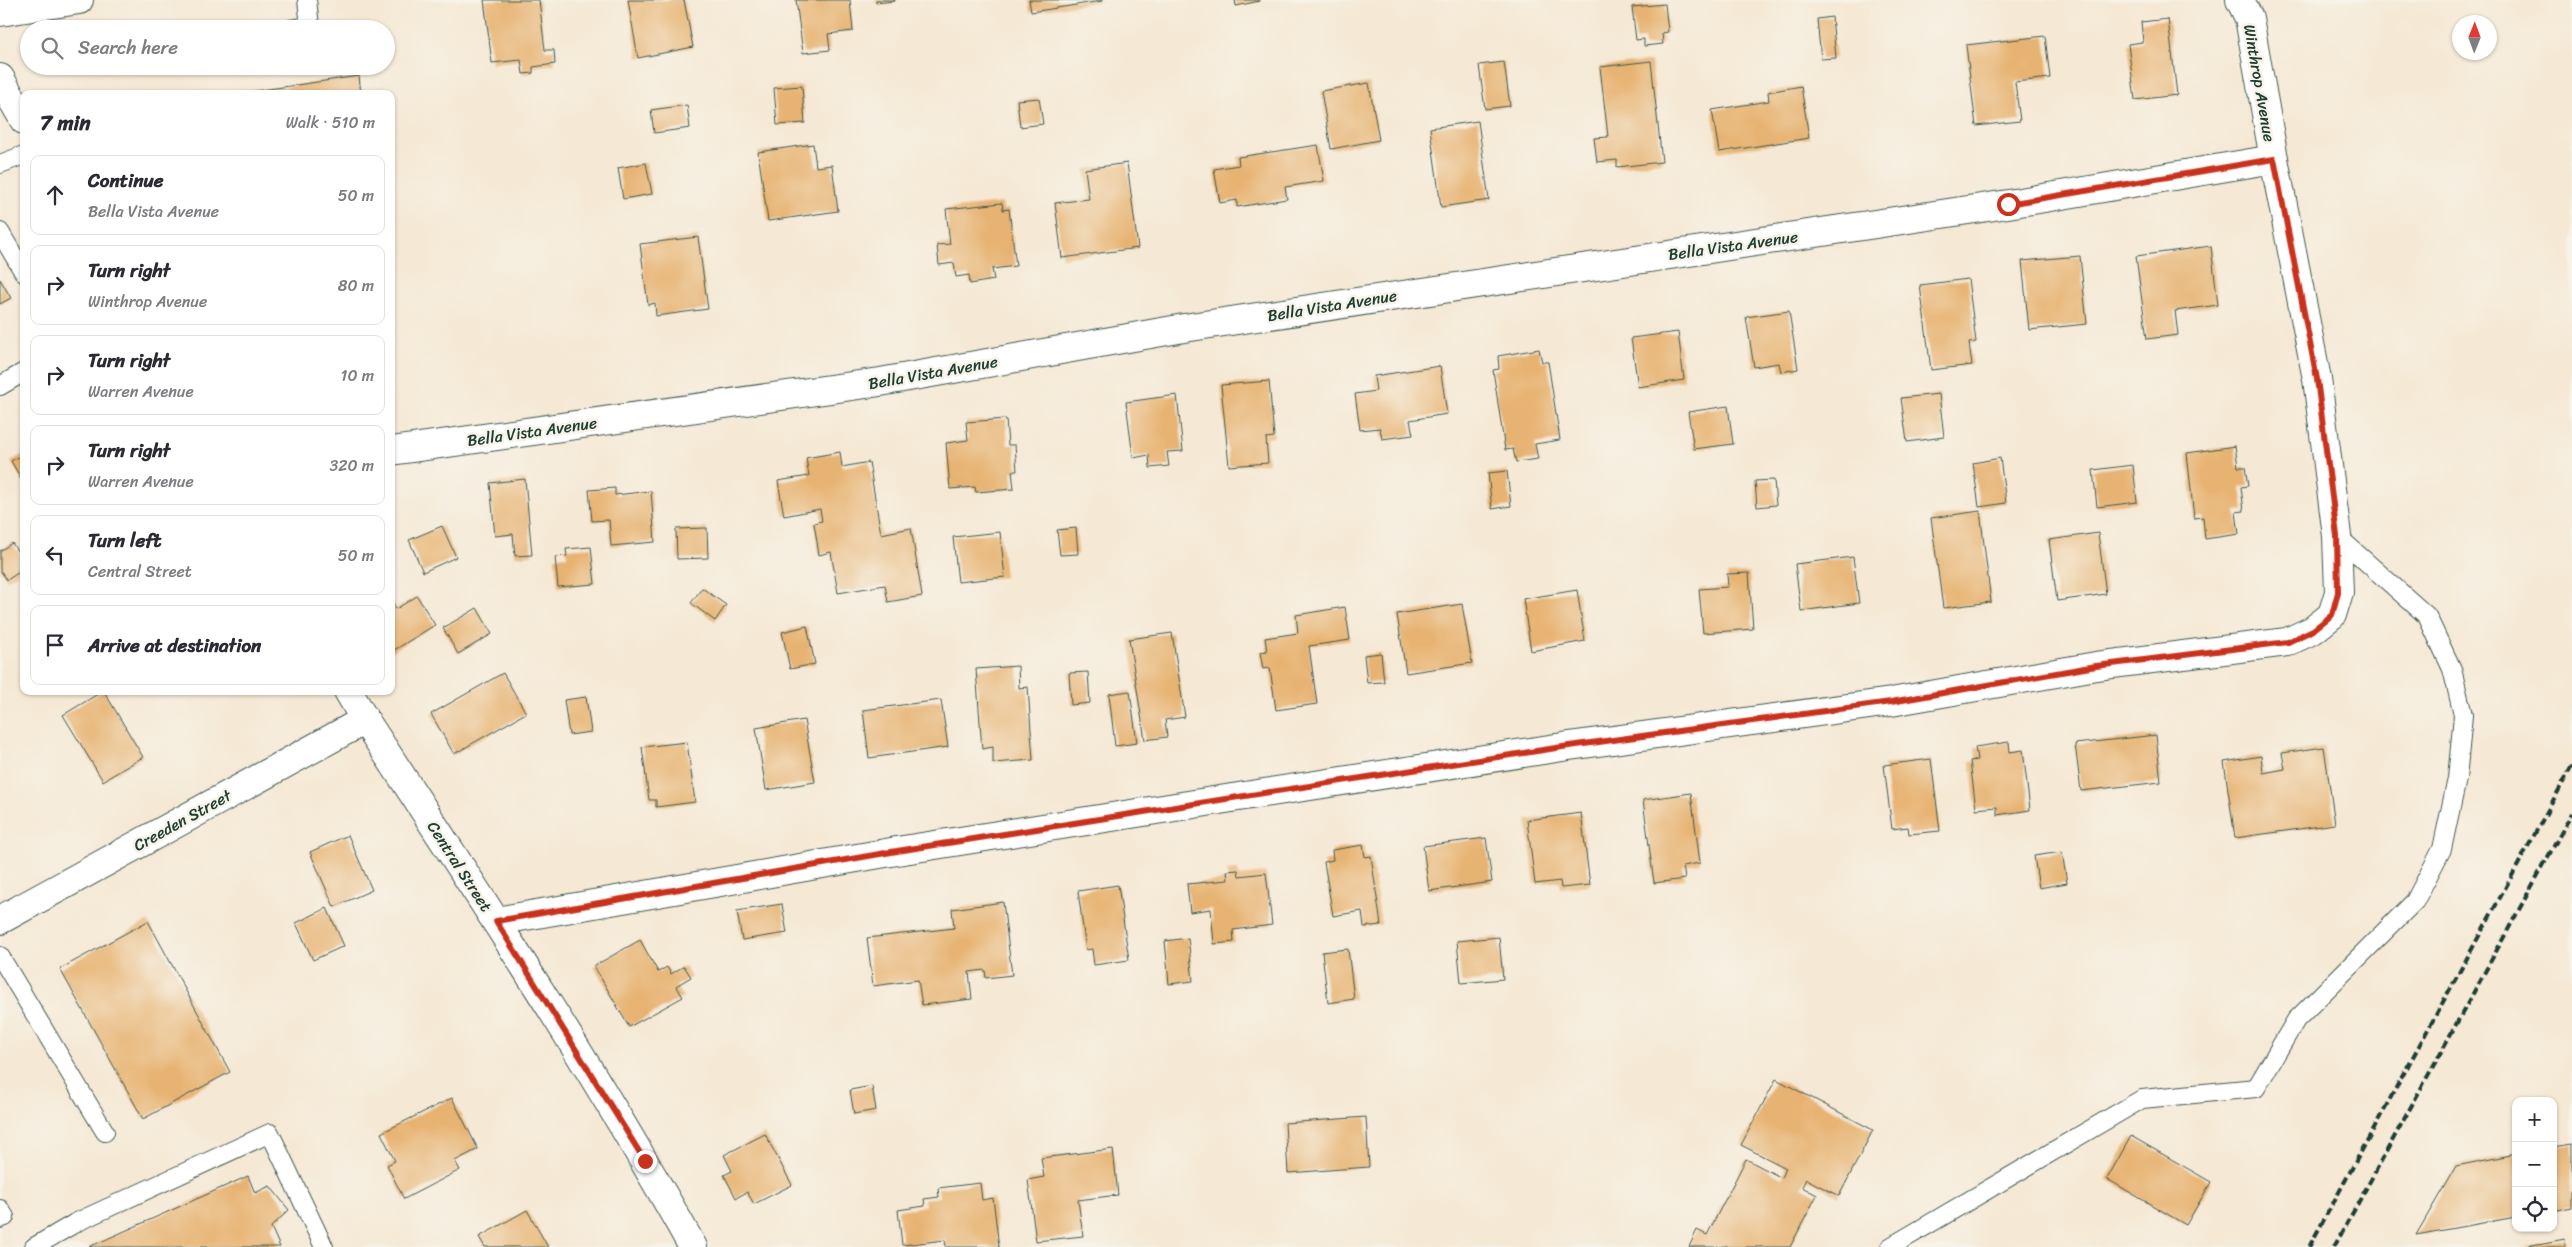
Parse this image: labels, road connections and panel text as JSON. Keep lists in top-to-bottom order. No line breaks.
{"streets":{"street":["Winthrop Avenue","Bella Vista Avenue","Creeden Street","Central Street"]},"crossings":[["Winthrop Avenue","Bella Vista Avenue"],["Winthrop Avenue","Central Street"],["Creeden Street","Central Street"]],"north":"top","page":{"search":"Search here","heading":["7 min","Walk · 510 m"],"list":[["Continue","Bella Vista Avenue","50 m"],["Turn right","Winthrop Avenue","80 m"],["Turn right","Warren Avenue","10 m"],["Turn right","Warren Avenue","320 m"],["Turn left","Central Street","50 m"],"Arrive at destination"],"map_buttons":["+","−"]}}
